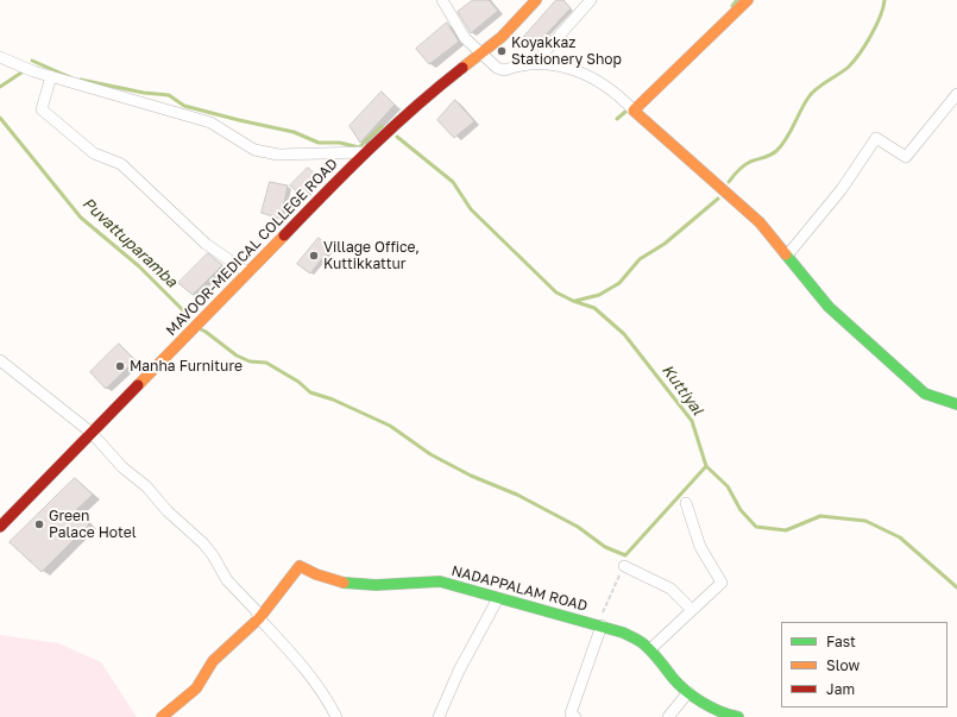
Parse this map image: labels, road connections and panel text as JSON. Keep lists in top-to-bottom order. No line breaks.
{"streets":{"street":["MAVOOR-MEDICAL COLLEGE ROAD","NADAPPALAM ROAD"]},"water":["Puvattuparamba","Kuttiyal"],"places":["Koyakkaz Stationery Shop","Village Office, Kuttikkattur","Manha Furniture","Green Palace Hotel"],"legend":["Fast","Slow","Jam"]}
